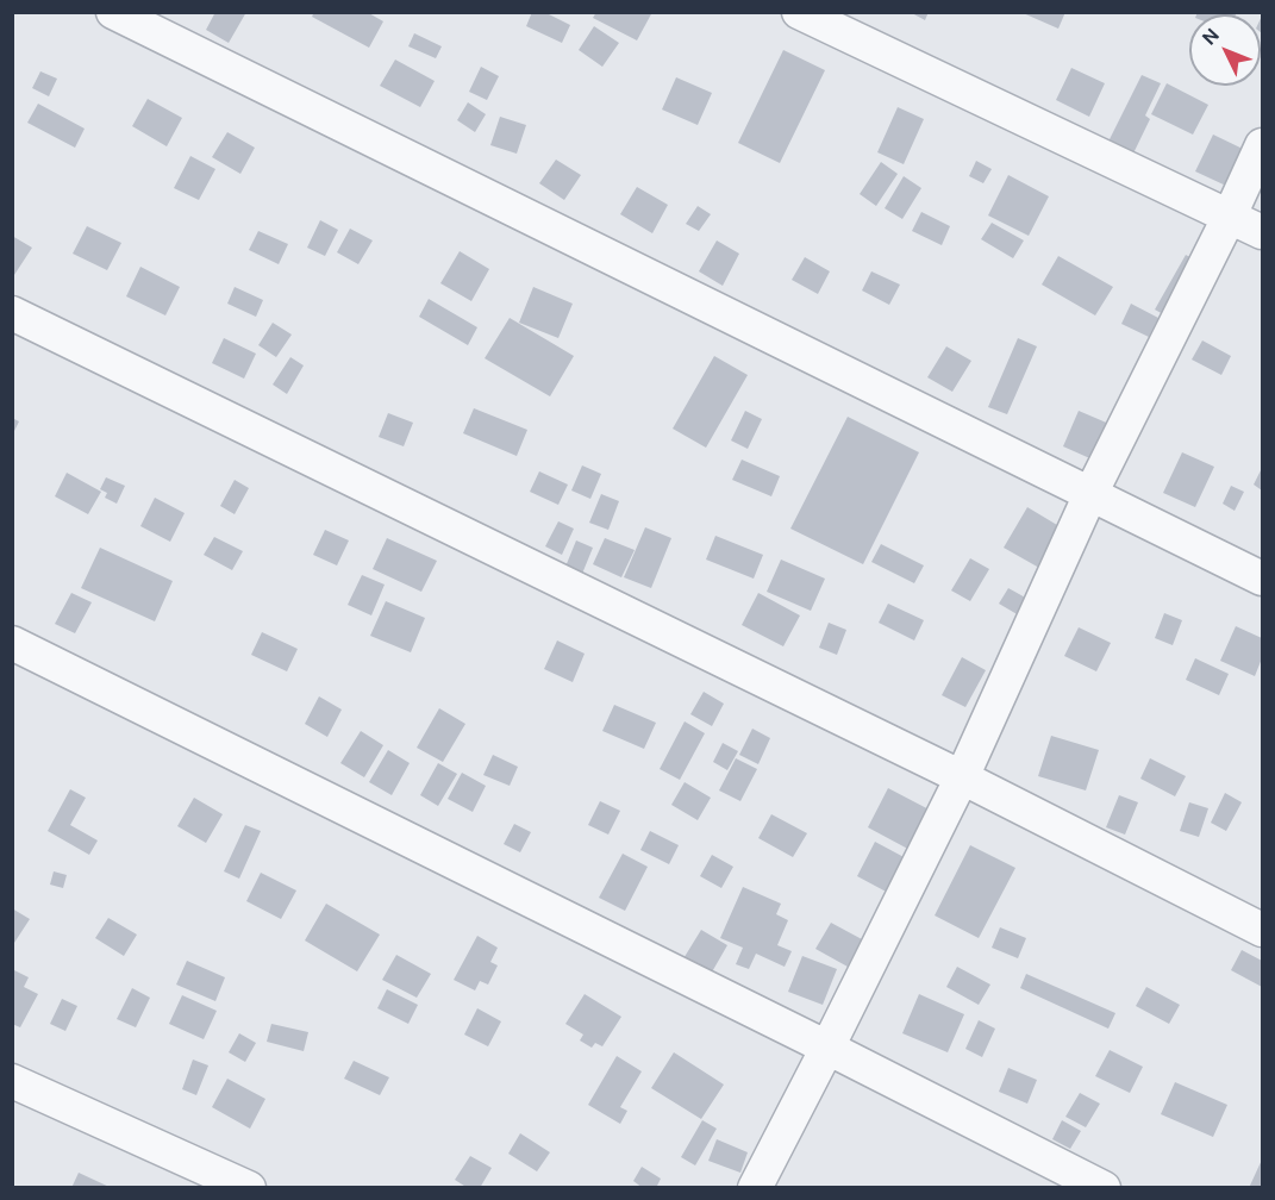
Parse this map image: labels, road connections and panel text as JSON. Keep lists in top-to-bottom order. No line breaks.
{"north":"top left"}
